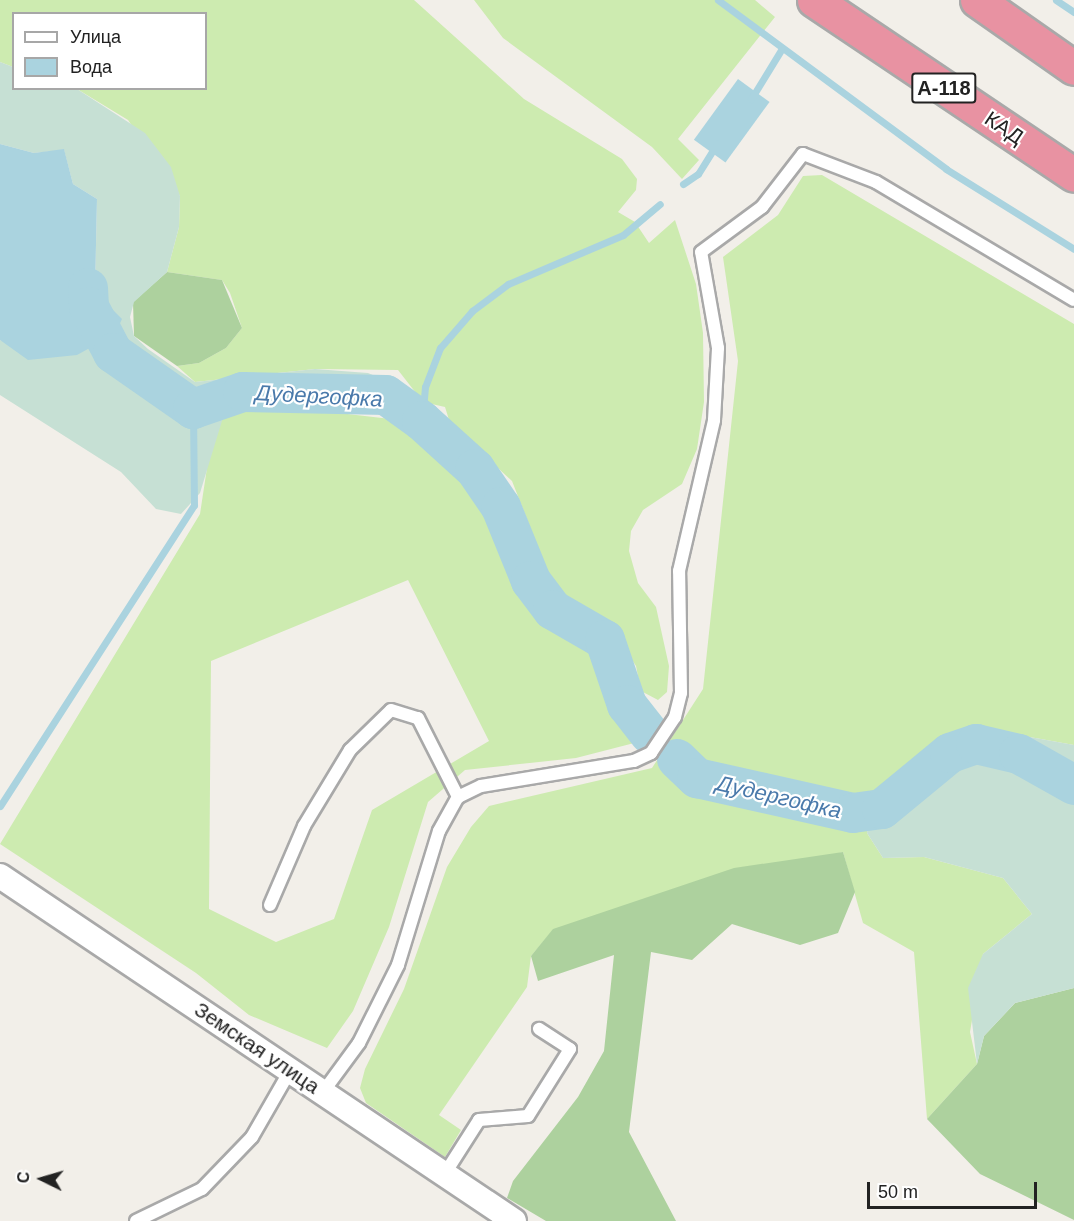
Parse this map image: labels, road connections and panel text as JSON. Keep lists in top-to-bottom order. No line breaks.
{"streets":{"highway":["А-118","КАД"],"street":["Земская улица"]},"water":["Дудергофка"],"legend":["Улица","Вода"],"scale_bar":"50 m","north":"left"}
